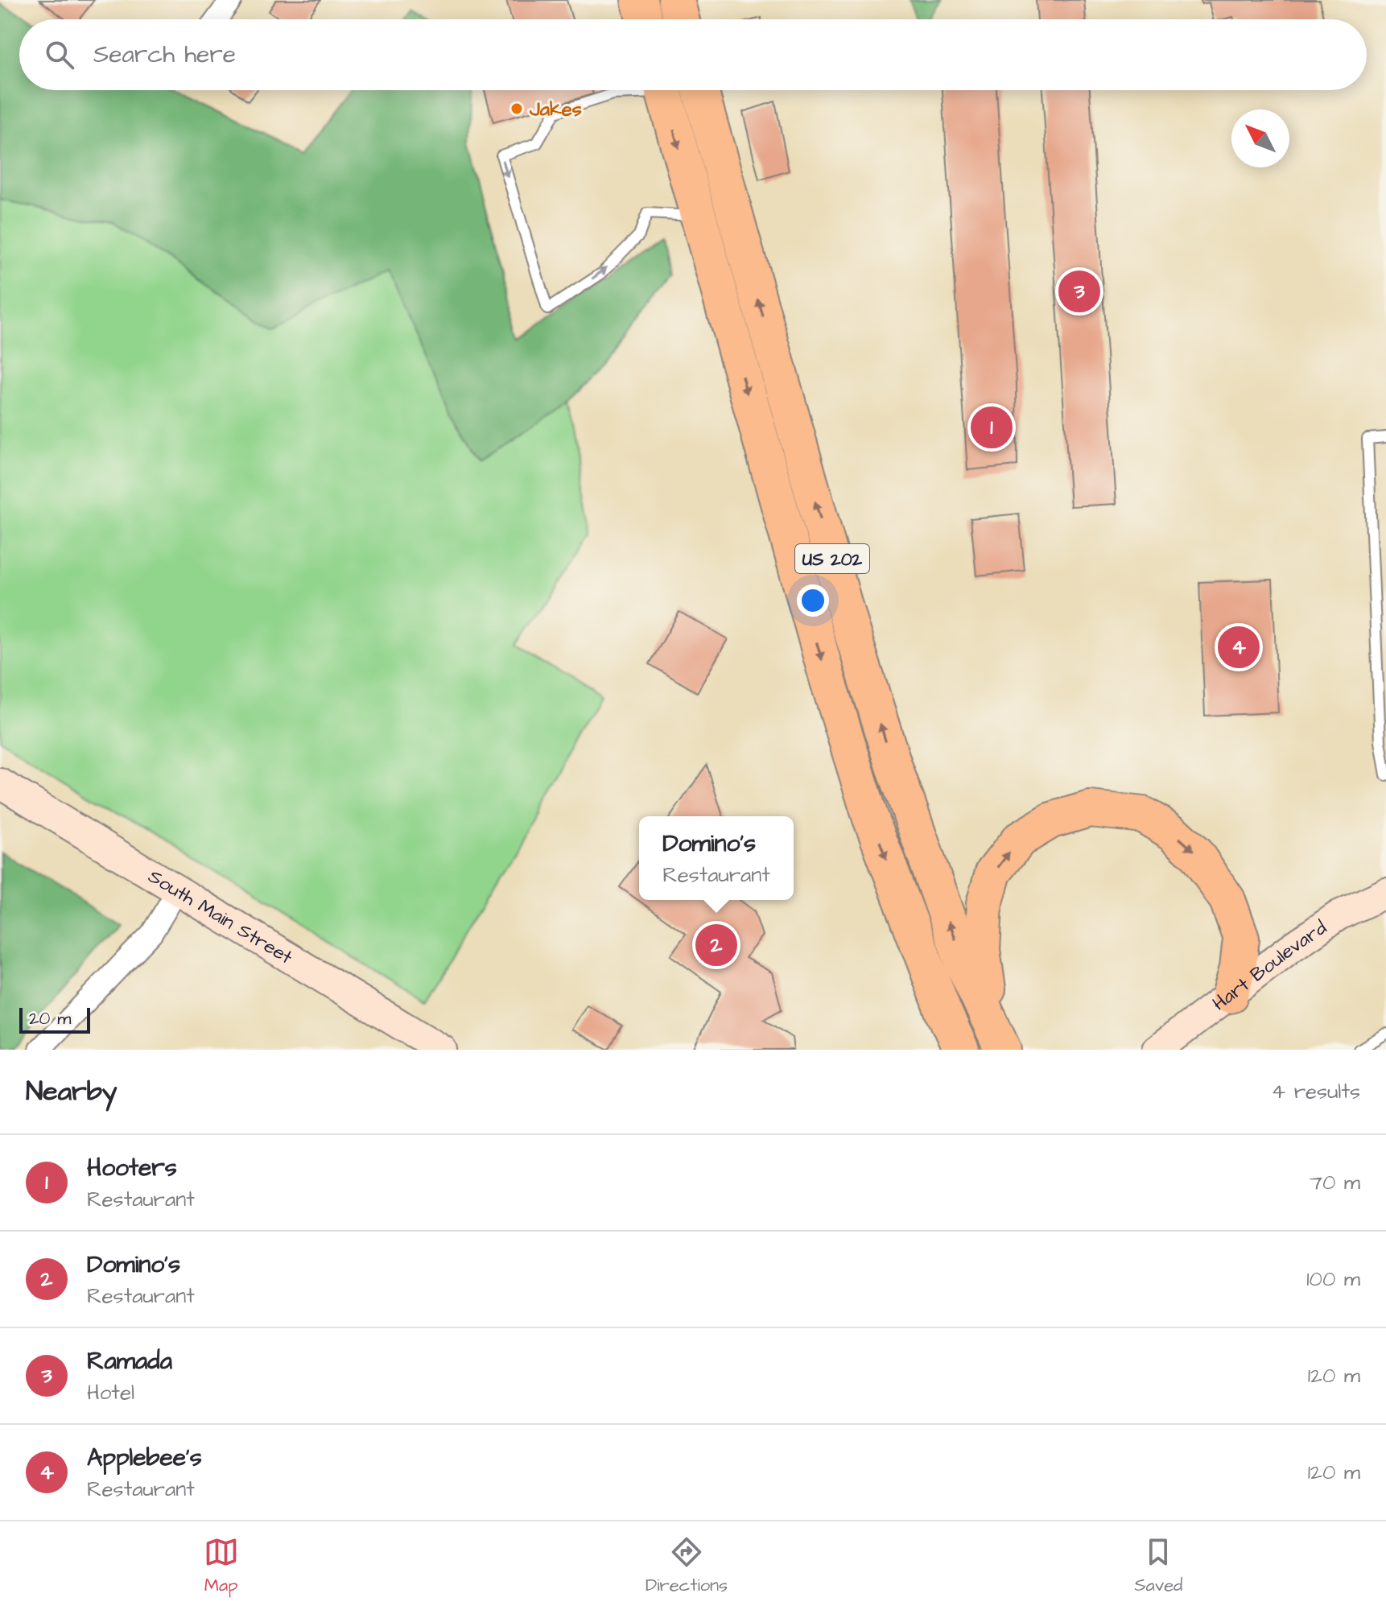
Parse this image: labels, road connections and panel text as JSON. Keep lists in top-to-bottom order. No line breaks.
{"streets":{"highway":["US 202"],"street":["South Main Street","Hart Boulevard"]},"places":["Jakes"],"scale_bar":"20 m","north":"top left","page":{"search":"Search here","pins":["3","1","4","2"],"popup":["Domino's","Restaurant"],"scale":"20 m","heading":["Nearby","4 results"],"list":[{"mark":"1","name":"Hooters","note":"Restaurant","value":"70 m"},{"mark":"2","name":"Domino's","note":"Restaurant","value":"100 m"},{"mark":"3","name":"Ramada","note":"Hotel","value":"120 m"},{"mark":"4","name":"Applebee's","note":"Restaurant","value":"120 m"}],"nav":["Map","Directions","Saved"]}}
